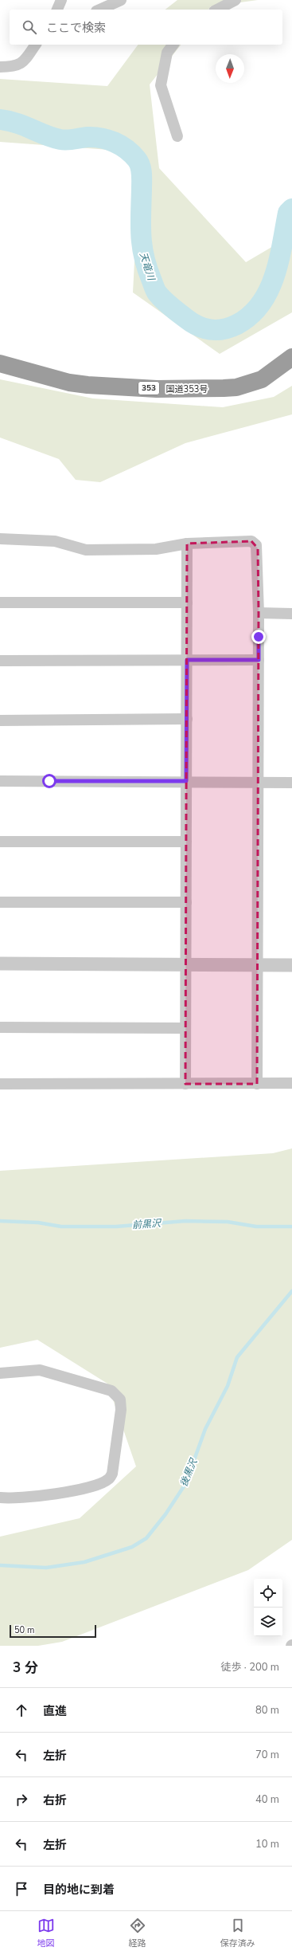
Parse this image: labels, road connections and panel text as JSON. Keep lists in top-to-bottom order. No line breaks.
{"streets":{"highway":["353","国道353号"]},"water":["天竜川","前黒沢","後黒沢"],"scale_bar":"50 m","north":"bottom","page":{"search":"ここで検索","scale":"50 m","heading":["3 分","徒歩 · 200 m"],"list":[["直進","80 m"],["左折","70 m"],["右折","40 m"],["左折","10 m"],"目的地に到着"],"nav":["地図","経路","保存済み"]}}
